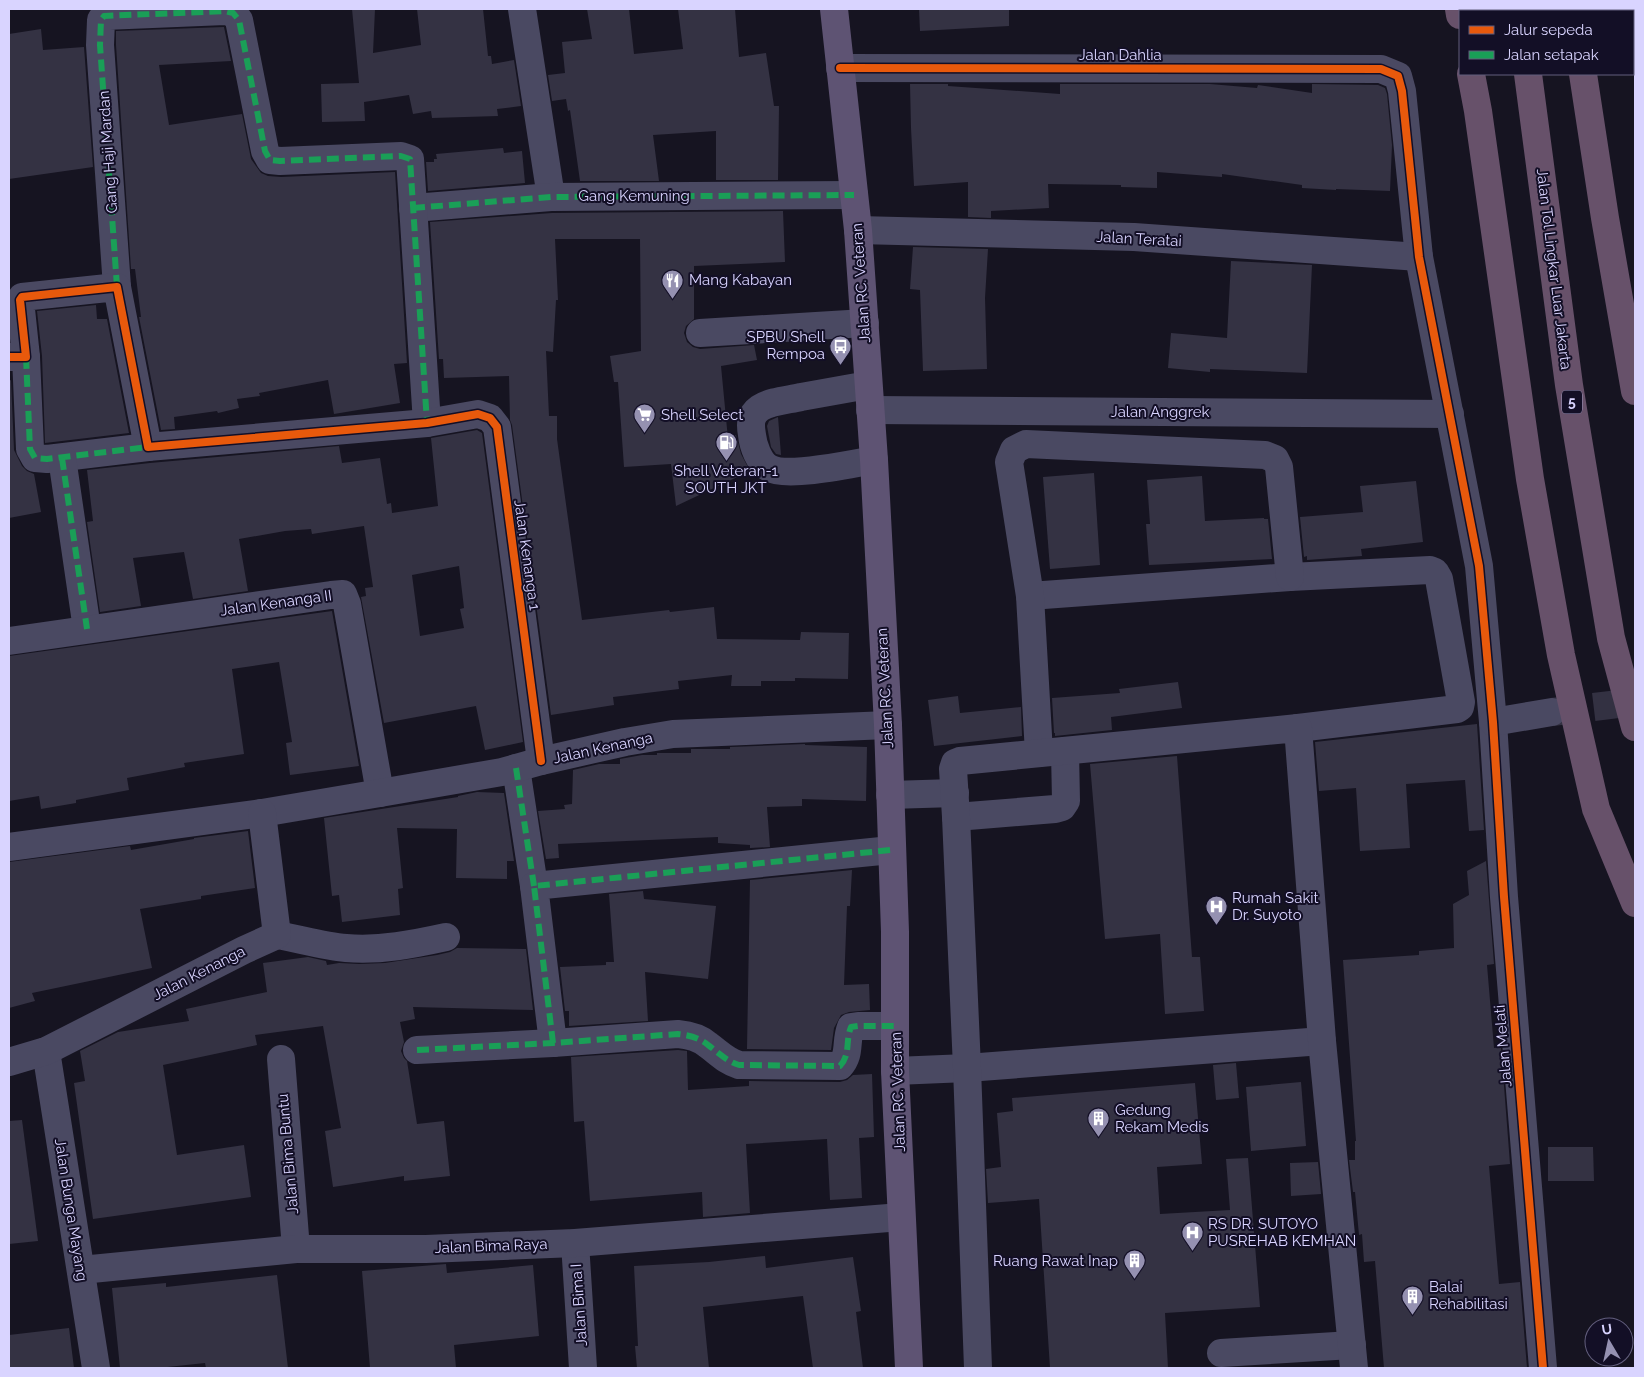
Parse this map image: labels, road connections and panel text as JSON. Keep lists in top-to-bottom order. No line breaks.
{"streets":{"highway":["Jalan Tol Lingkar Luar Jakarta","5"],"main road":["Jalan RC. Veteran"],"street":["Jalan Dahlia","Gang Haji Mardan","Gang Kemuning","Jalan Teratai","Jalan Anggrek","Jalan Kenanga 1","Jalan Kenanga II","Jalan Kenanga","Jalan Melati","Jalan Bima Buntu","Jalan Bunga Mayang","Jalan Bima Raya","Jalan Bima I"]},"crossings":[["Jalan Dahlia","Jalan RC. Veteran"],["Jalan Dahlia","Jalan Melati"],["Gang Haji Mardan","Gang Kemuning"],["Gang Haji Mardan","Jalan Kenanga 1"],["Gang Kemuning","Jalan RC. Veteran"],["Jalan Teratai","Jalan RC. Veteran"],["Jalan Teratai","Jalan Melati"],["Jalan RC. Veteran","Jalan Anggrek"],["Jalan RC. Veteran","Jalan Kenanga"],["Jalan RC. Veteran","Jalan Bima Raya"],["Jalan Anggrek","Jalan Melati"],["Jalan Kenanga 1","Jalan Kenanga"],["Jalan Kenanga II","Jalan Kenanga"],["Jalan Kenanga","Jalan Bunga Mayang"],["Jalan Bima Buntu","Jalan Bima Raya"],["Jalan Bunga Mayang","Jalan Bima Raya"],["Jalan Bima Raya","Jalan Bima I"]],"places":{"restaurant":["Mang Kabayan"],"bus stop":["SPBU Shell Rempoa"],"supermarket":["Shell Select"],"fuel station":["Shell Veteran-1 SOUTH JKT"],"hospital":["Rumah Sakit Dr. Suyoto","RS DR. SUTOYO PUSREHAB KEMHAN"],"building":["Gedung Rekam Medis","Ruang Rawat Inap","Balai Rehabilitasi"]},"legend":["Jalur sepeda","Jalan setapak"],"north":"top"}
